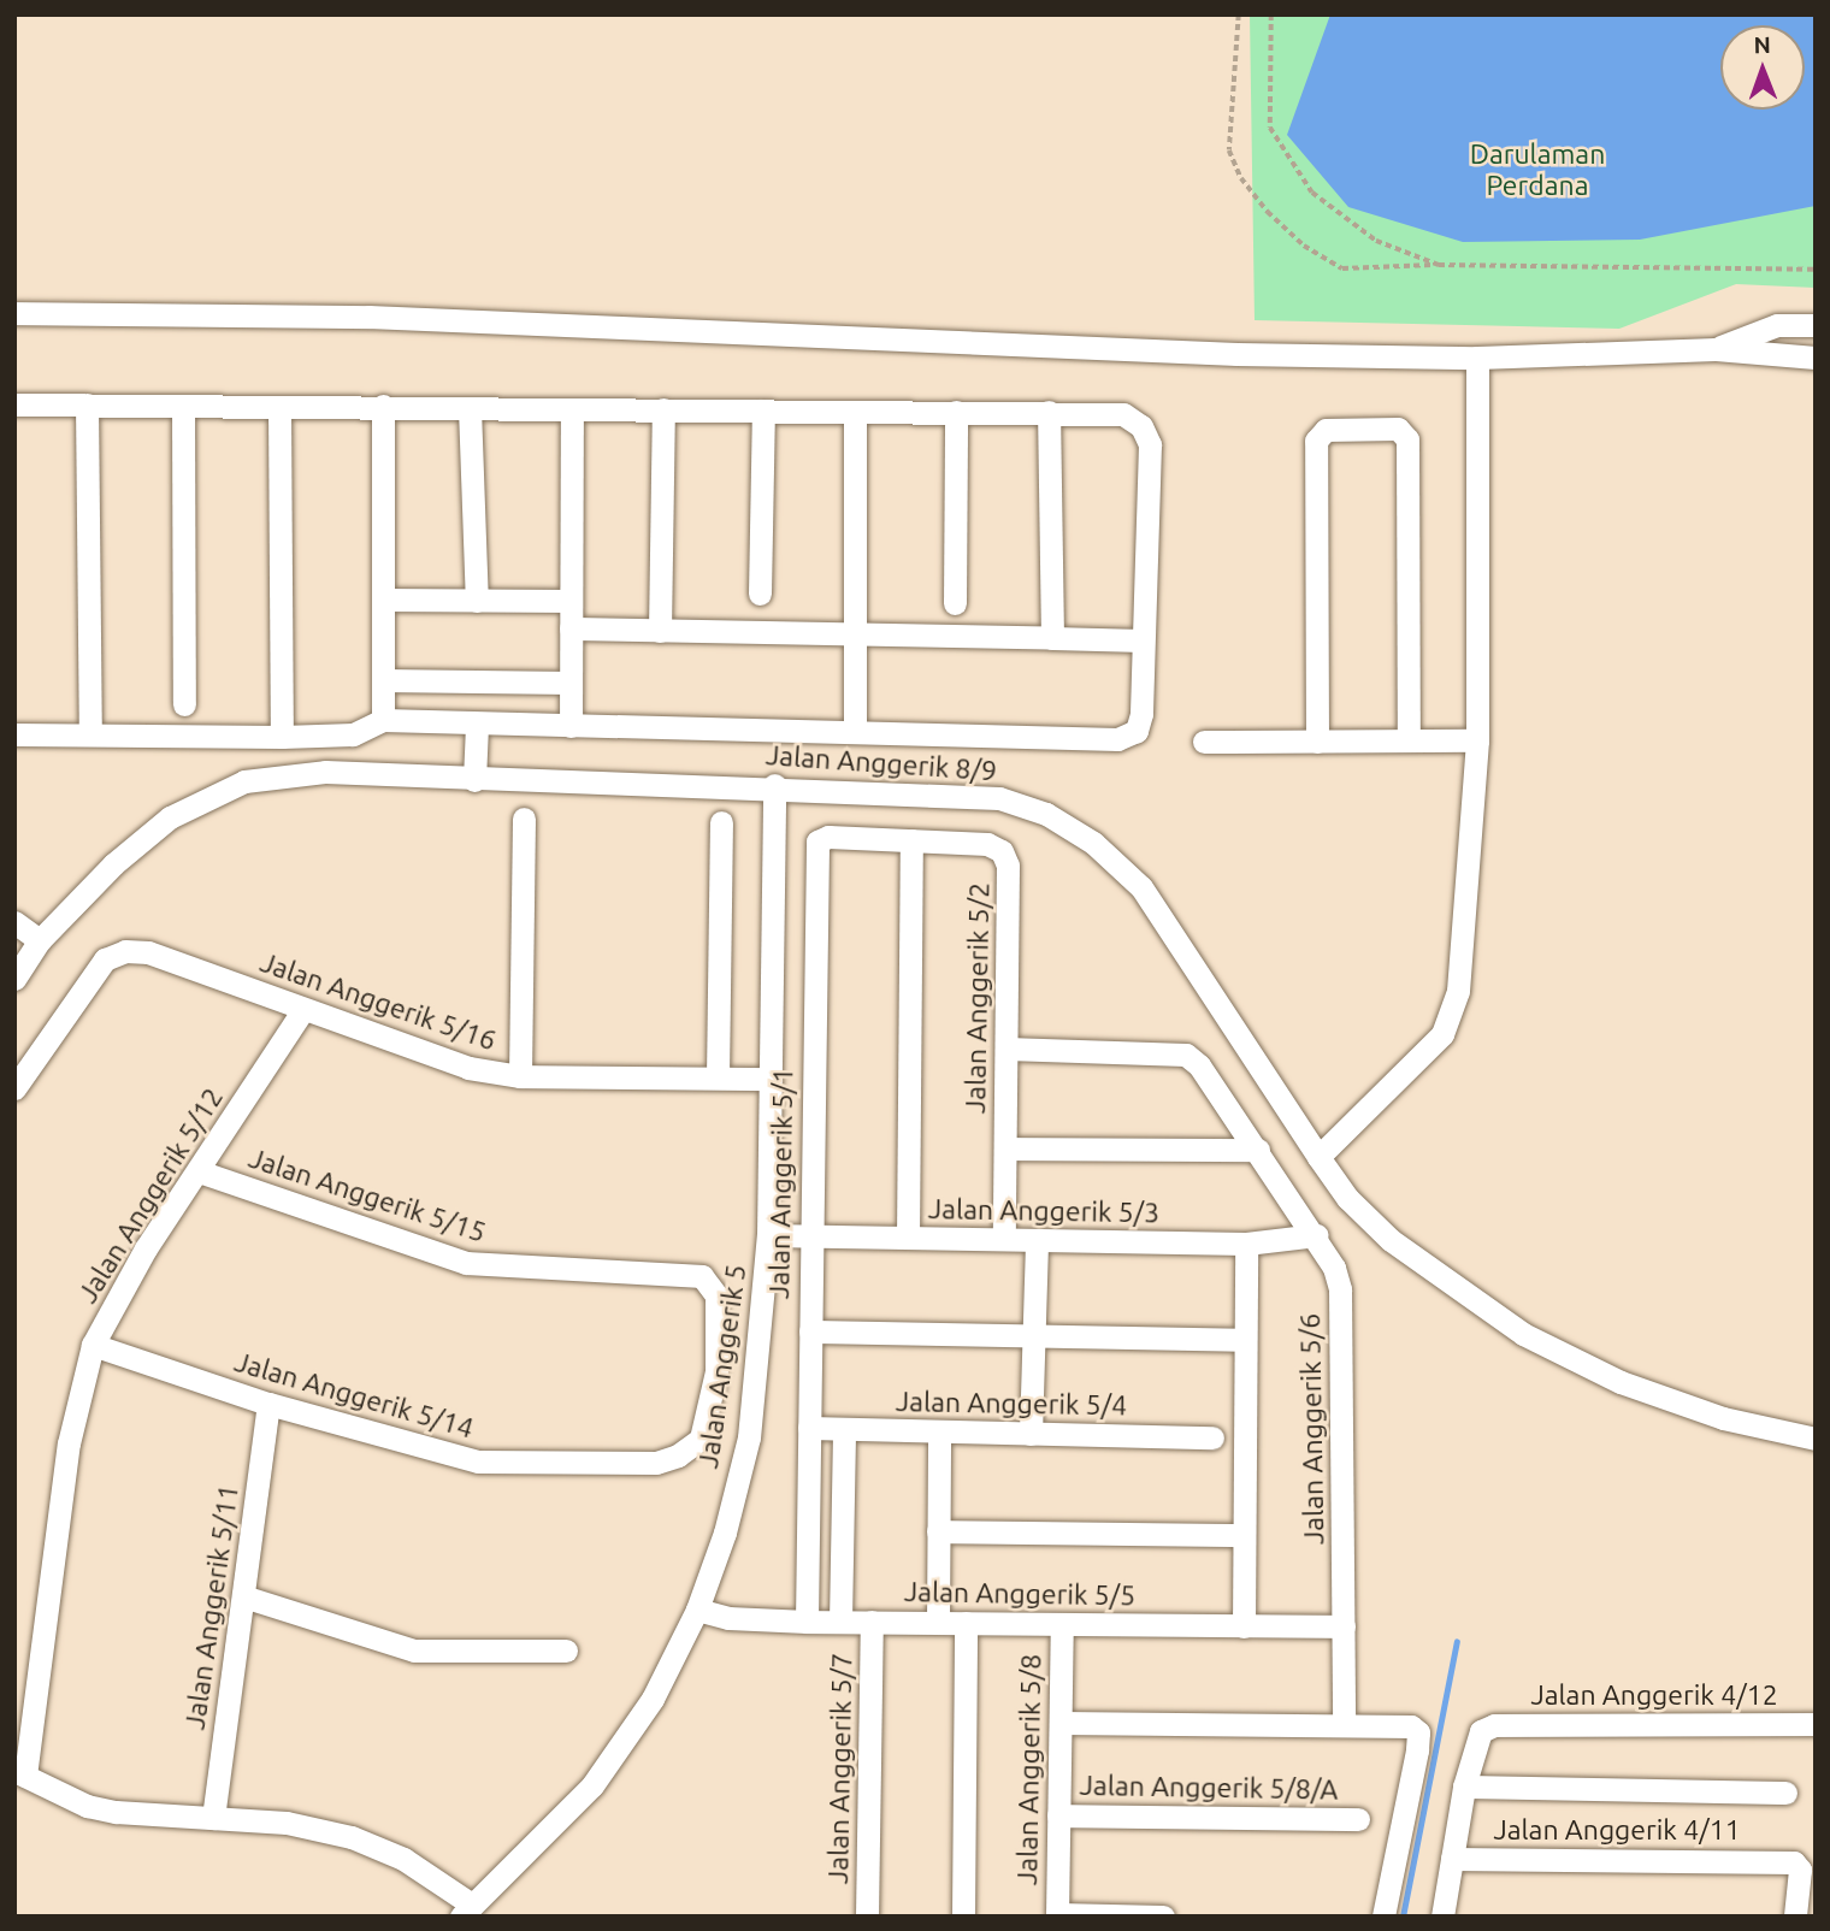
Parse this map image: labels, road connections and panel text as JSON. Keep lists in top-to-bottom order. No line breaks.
{"streets":{"street":["Jalan Anggerik 8/9","Jalan Anggerik 5/2","Jalan Anggerik 5/16","Jalan Anggerik 5/1","Jalan Anggerik 5/12","Jalan Anggerik 5/15","Jalan Anggerik 5/3","Jalan Anggerik 5","Jalan Anggerik 5/14","Jalan Anggerik 5/4","Jalan Anggerik 5/6","Jalan Anggerik 5/5","Jalan Anggerik 5/11","Jalan Anggerik 4/12","Jalan Anggerik 5/7","Jalan Anggerik 5/8","Jalan Anggerik 5/8/A","Jalan Anggerik 4/11"]},"crossings":[["Jalan Anggerik 8/9","Jalan Anggerik 5"],["Jalan Anggerik 5/2","Jalan Anggerik 5/1"],["Jalan Anggerik 5/2","Jalan Anggerik 5/3"],["Jalan Anggerik 5/2","Jalan Anggerik 5/6"],["Jalan Anggerik 5/16","Jalan Anggerik 5/12"],["Jalan Anggerik 5/16","Jalan Anggerik 5"],["Jalan Anggerik 5/1","Jalan Anggerik 5/3"],["Jalan Anggerik 5/1","Jalan Anggerik 5/4"],["Jalan Anggerik 5/1","Jalan Anggerik 5/5"],["Jalan Anggerik 5/12","Jalan Anggerik 5/15"],["Jalan Anggerik 5/12","Jalan Anggerik 5/14"],["Jalan Anggerik 5/15","Jalan Anggerik 5/14"],["Jalan Anggerik 5/3","Jalan Anggerik 5"],["Jalan Anggerik 5/3","Jalan Anggerik 5/6"],["Jalan Anggerik 5","Jalan Anggerik 5/5"],["Jalan Anggerik 5/14","Jalan Anggerik 5/11"],["Jalan Anggerik 5/6","Jalan Anggerik 5/5"],["Jalan Anggerik 5/5","Jalan Anggerik 5/7"],["Jalan Anggerik 5/5","Jalan Anggerik 5/8"],["Jalan Anggerik 5/8","Jalan Anggerik 5/8/A"]],"parks":["Darulaman Perdana"],"north":"top"}
